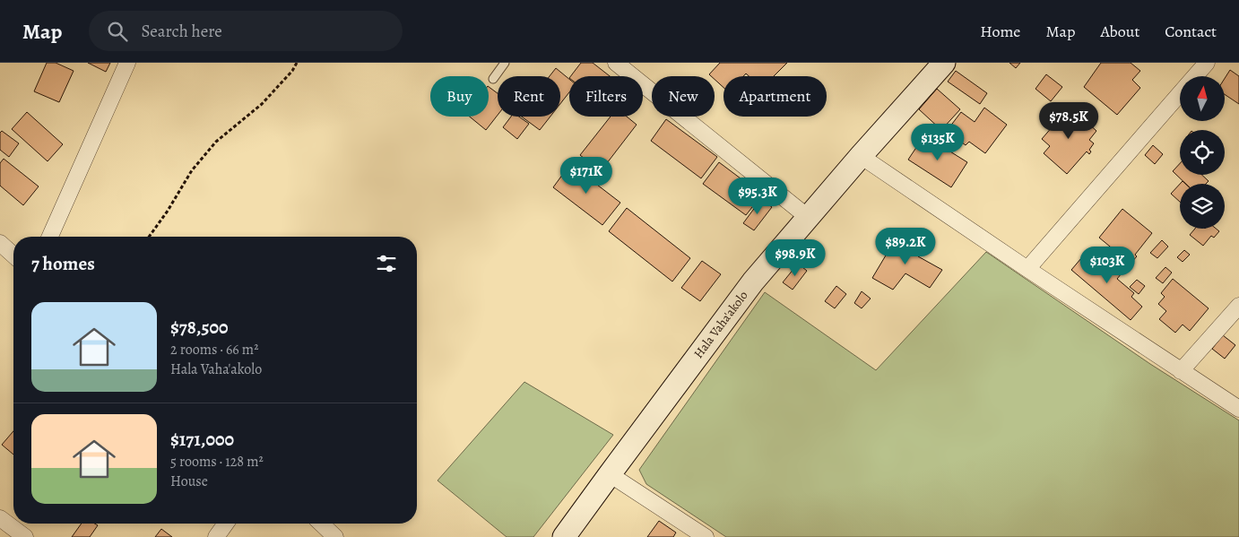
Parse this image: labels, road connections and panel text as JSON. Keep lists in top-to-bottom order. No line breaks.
{"streets":{"main road":["Hala Vaha'akolo"]},"north":"top","page":{"header":"Map","search":"Search here","nav":["Home","Map","About","Contact"],"chip":["Buy","Rent","Filters","New","Apartment"],"price":["$78.5K","$135K","$171K","$95.3K","$89.2K","$98.9K","$103K"],"heading":"7 homes","list":[{"name":"$78,500","note":"2 rooms · 66 m² · Hala Vaha'akolo"},{"name":"$171,000","note":"5 rooms · 128 m² · House"}]}}
